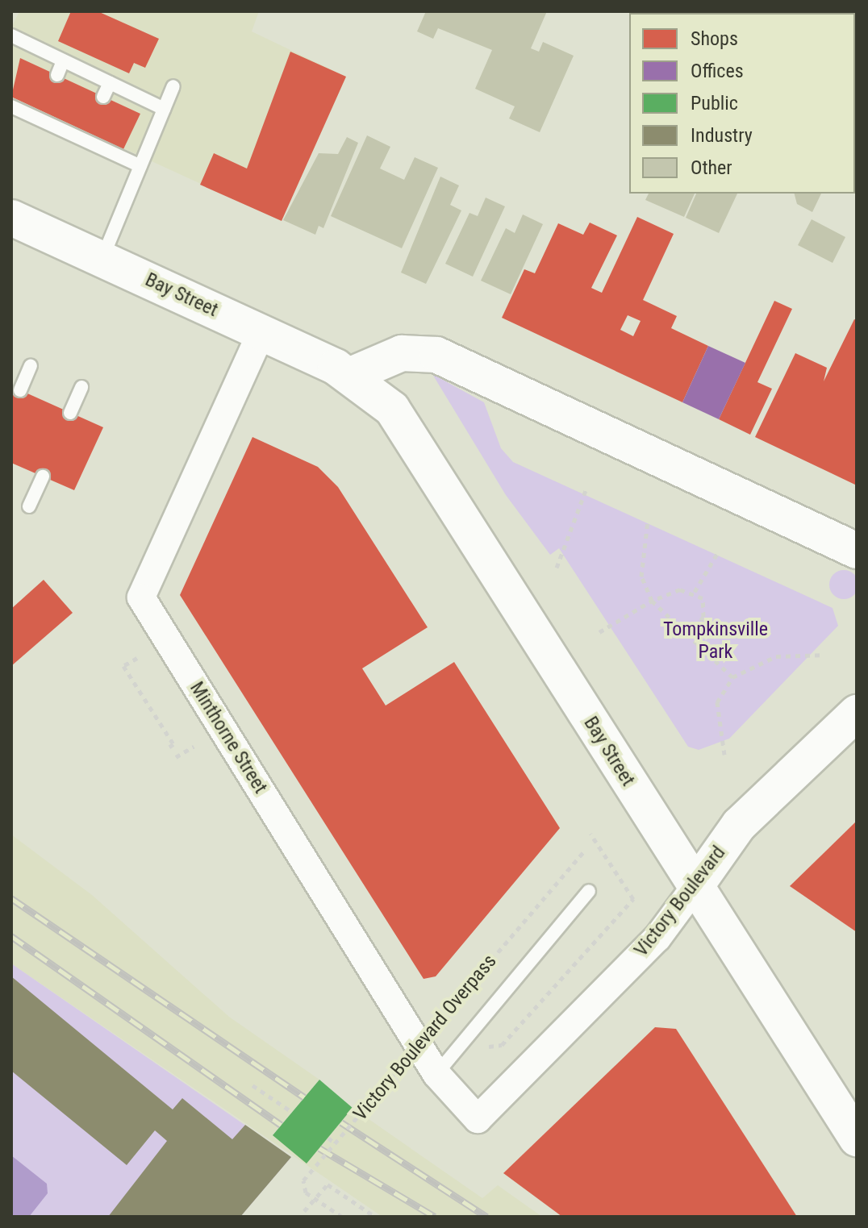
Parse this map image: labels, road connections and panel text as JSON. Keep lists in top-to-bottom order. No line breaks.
{"streets":{"main road":["Bay Street","Victory Boulevard"],"street":["Minthorne Street"],"path":["Victory Boulevard Overpass"]},"crossings":[["Bay Street","Minthorne Street"],["Bay Street","Victory Boulevard"],["Minthorne Street","Victory Boulevard"]],"parks":["Tompkinsville Park"],"legend":["Shops","Offices","Public","Industry","Other"]}
